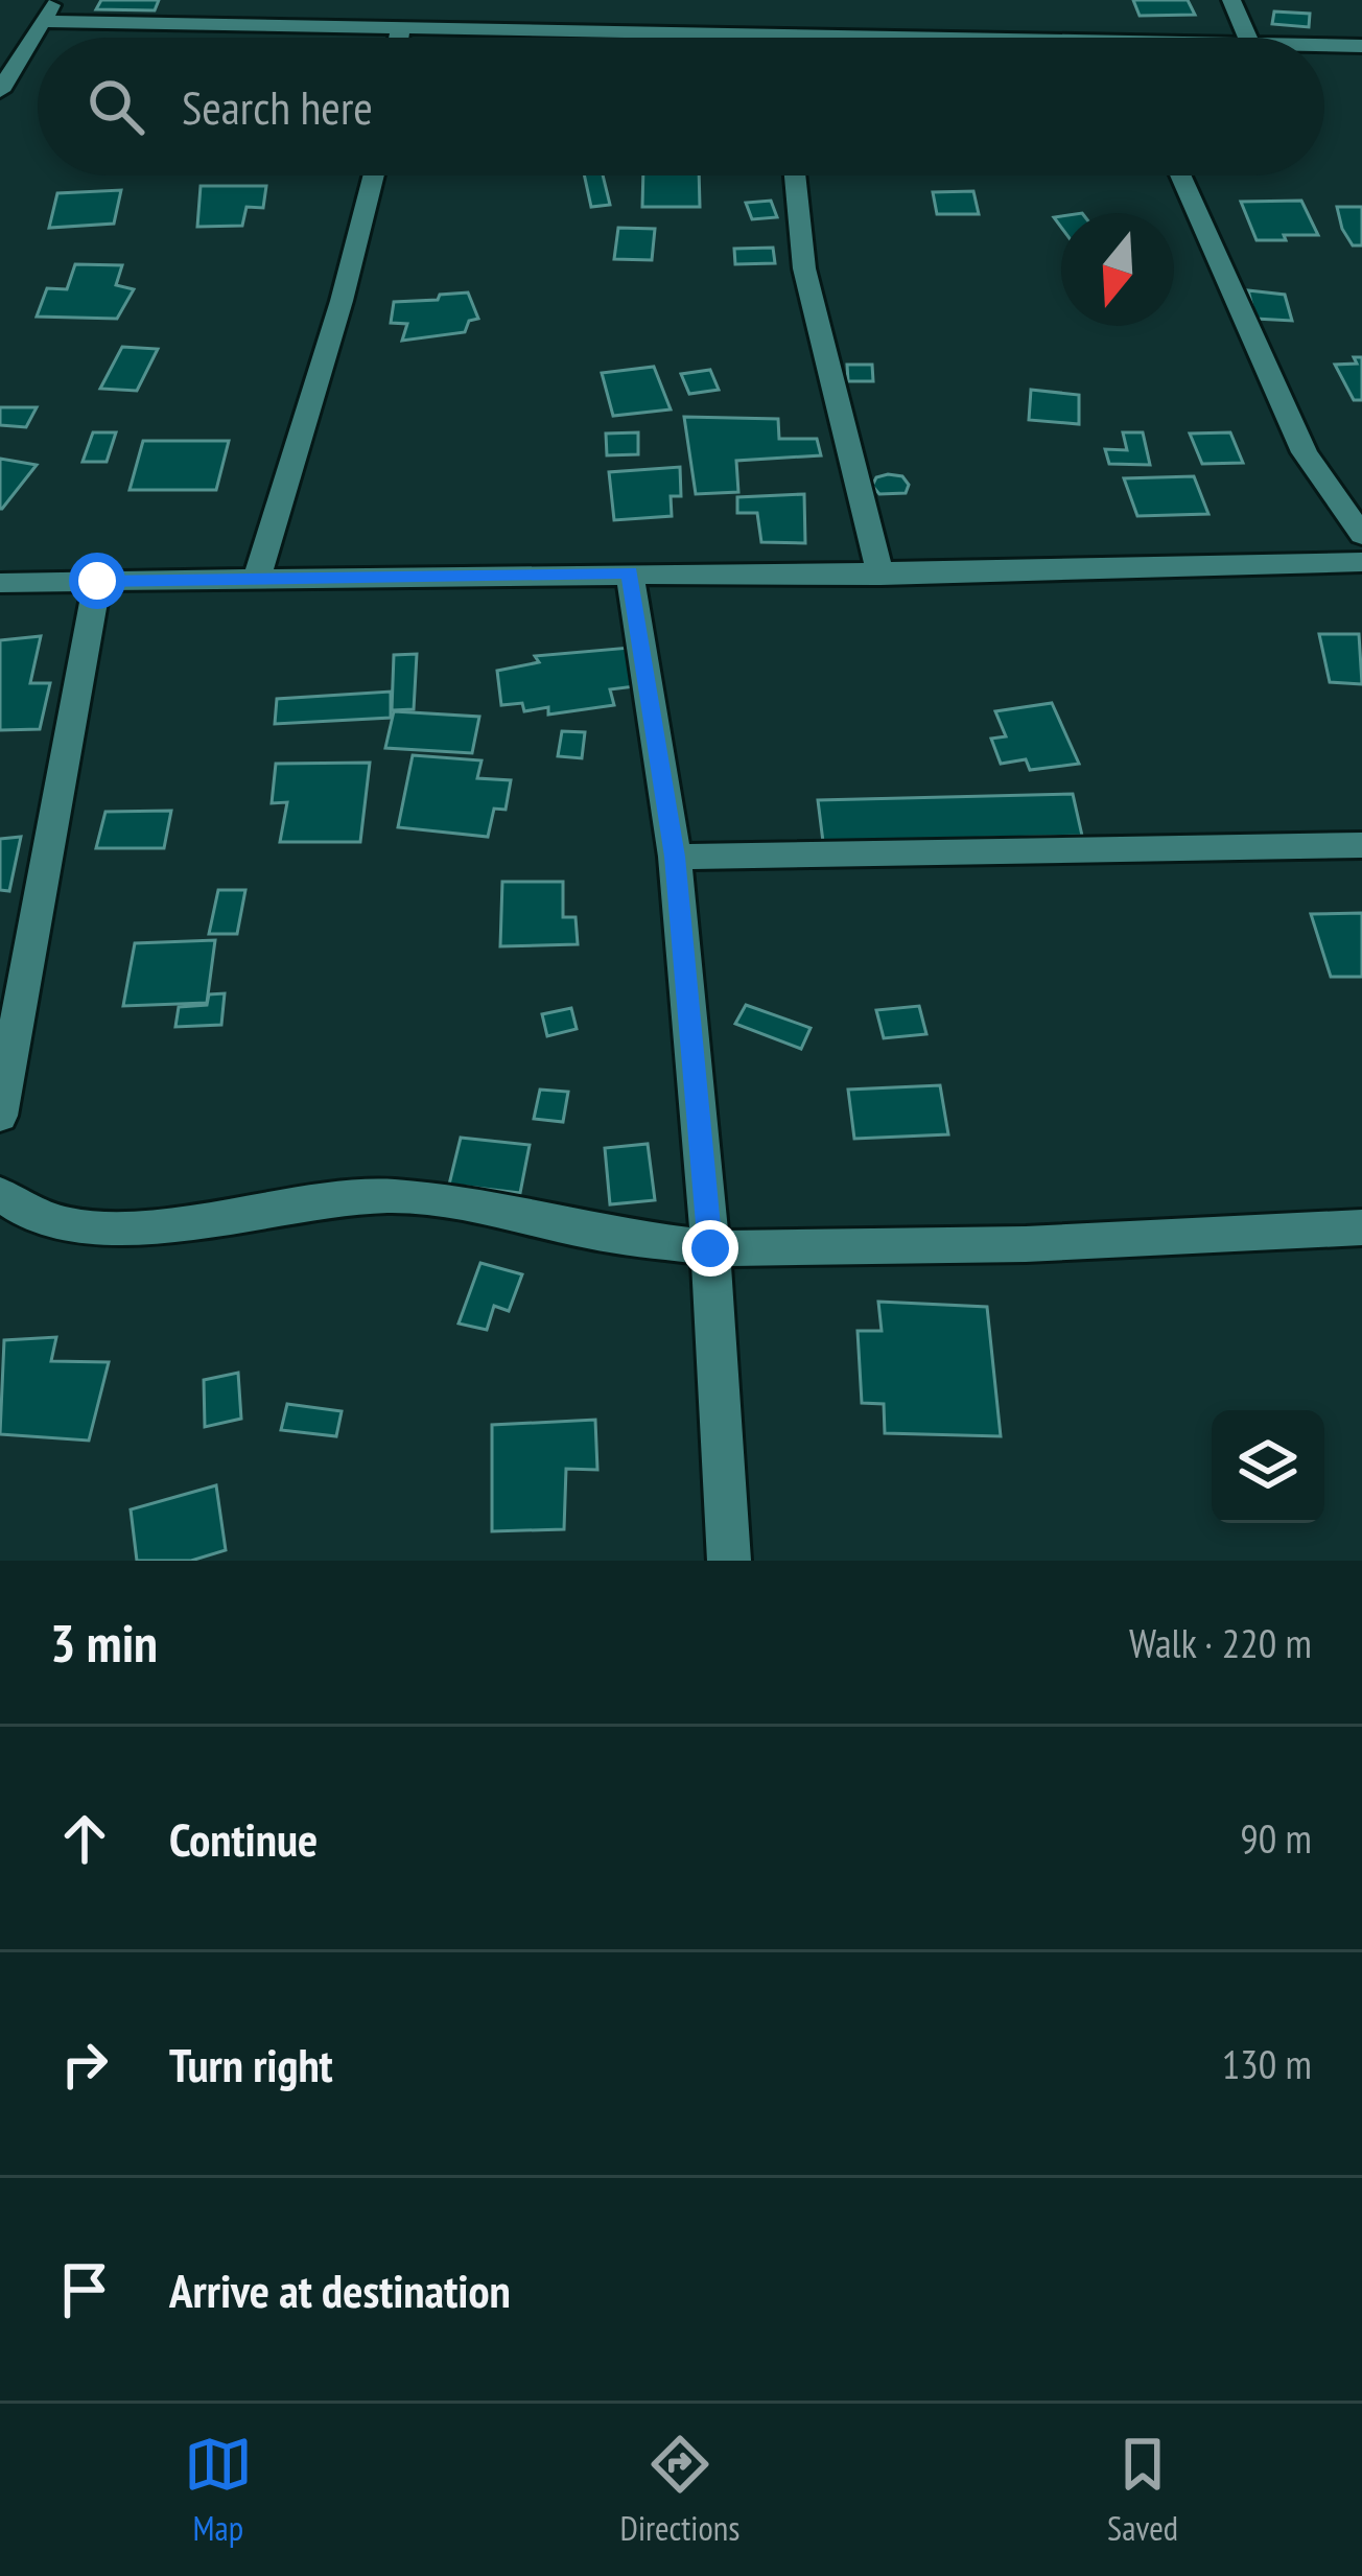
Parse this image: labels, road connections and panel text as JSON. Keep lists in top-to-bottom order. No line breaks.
{"north":"bottom","page":{"search":"Search here","heading":["3 min","Walk · 220 m"],"list":[["Continue","90 m"],["Turn right","130 m"],"Arrive at destination"],"nav":["Map","Directions","Saved"]}}
